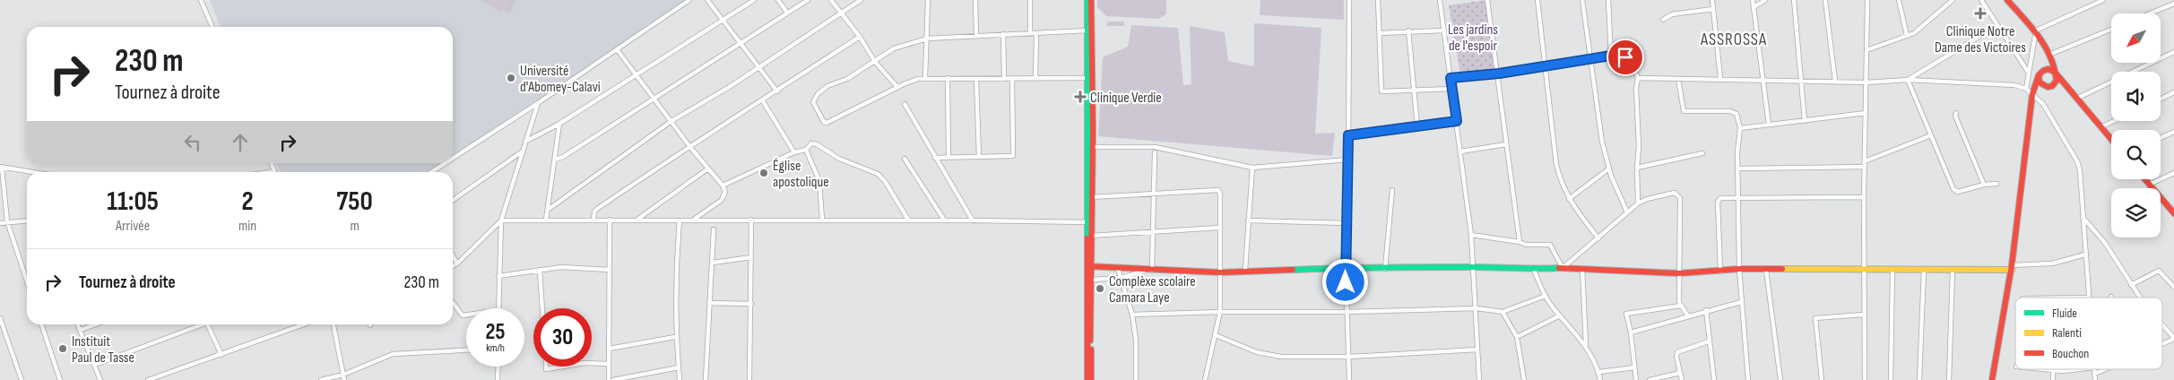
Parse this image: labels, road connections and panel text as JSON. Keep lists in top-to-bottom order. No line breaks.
{"districts":["ASSROSSA"],"parks":["Les jardins de l'espoir"],"places":{"health":["Clinique Notre Dame des Victoires","Clinique Verdie"],"other":["Université d'Abomey-Calavi","Église apostolique","Complèxe scolaire Camara Laye","Instituit Paul de Tasse"]},"legend":["Fluide","Ralenti","Bouchon"],"north":"bottom left","page":{"turn":["230 m","Tournez à droite"],"eta":["11:05","Arrivée","2","min","750","m"],"list":[{"name":"Tournez à droite","value":"230 m"}],"speed":"25 km/h","limit":"30"}}
